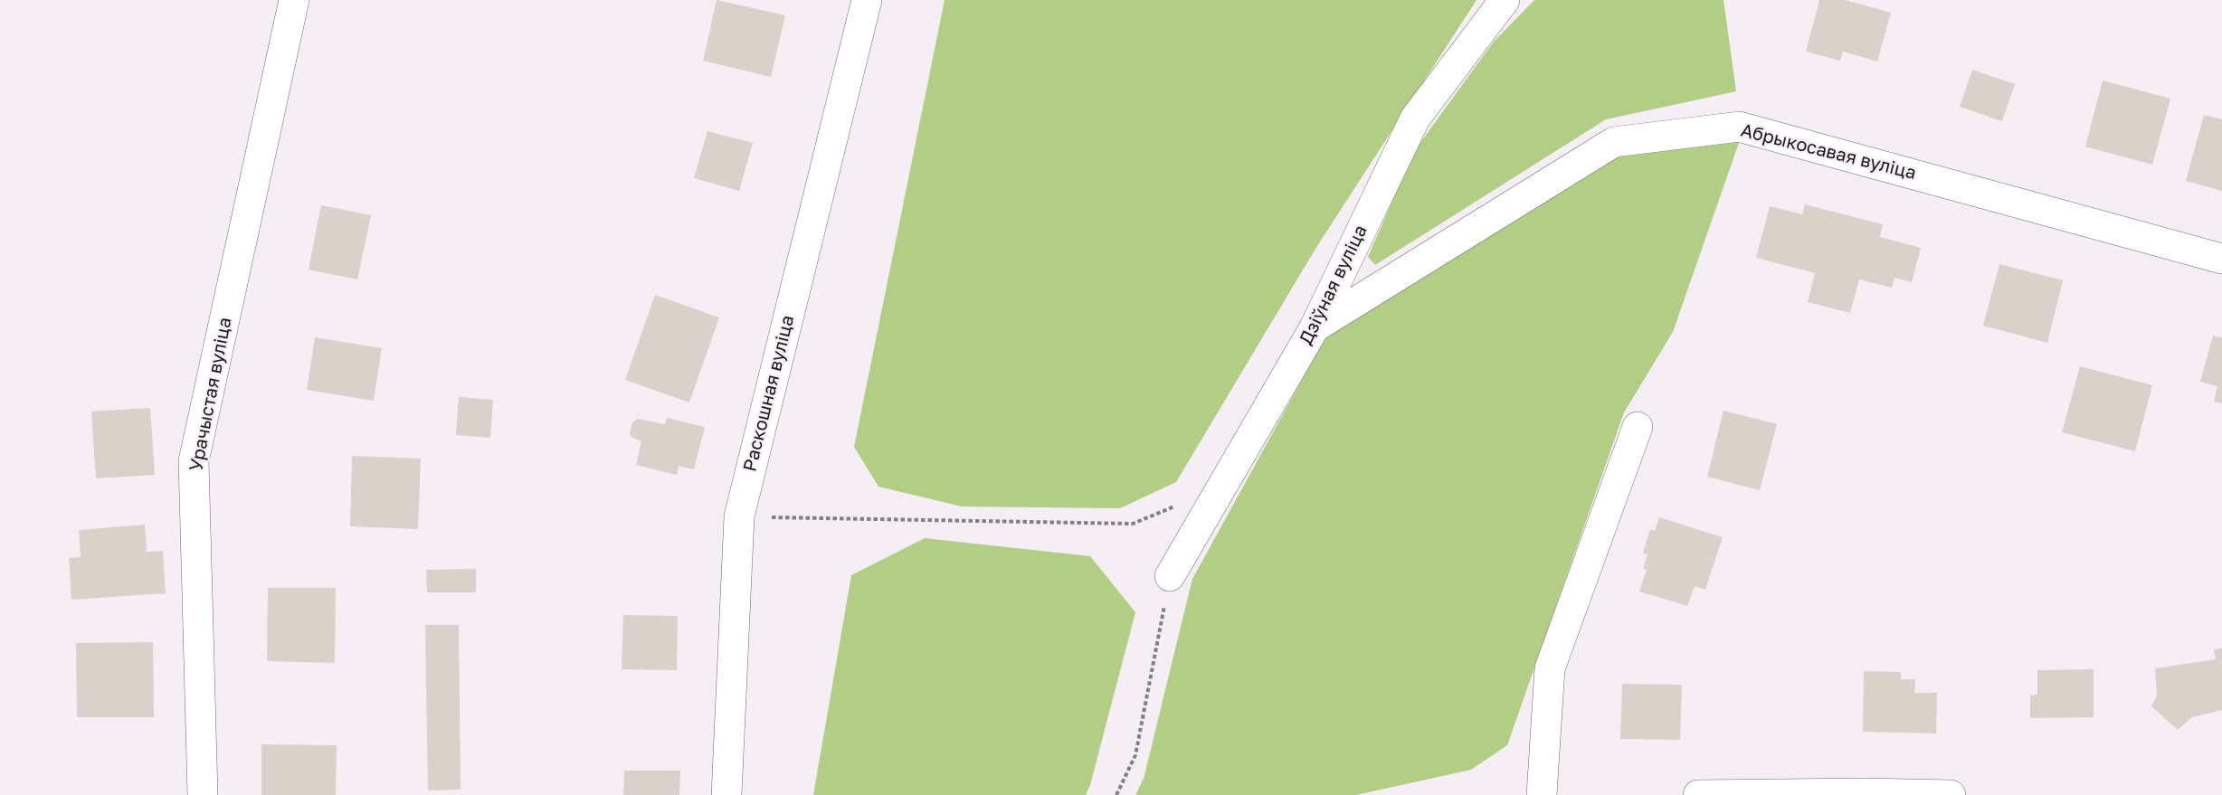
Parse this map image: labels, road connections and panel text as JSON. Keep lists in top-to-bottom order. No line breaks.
{"streets":{"street":["Абрыкосавая вуліца","Дзіўная вуліца","Раскошная вуліца","Урачыстая вуліца"]},"crossings":[["Абрыкосавая вуліца","Дзіўная вуліца"]]}
